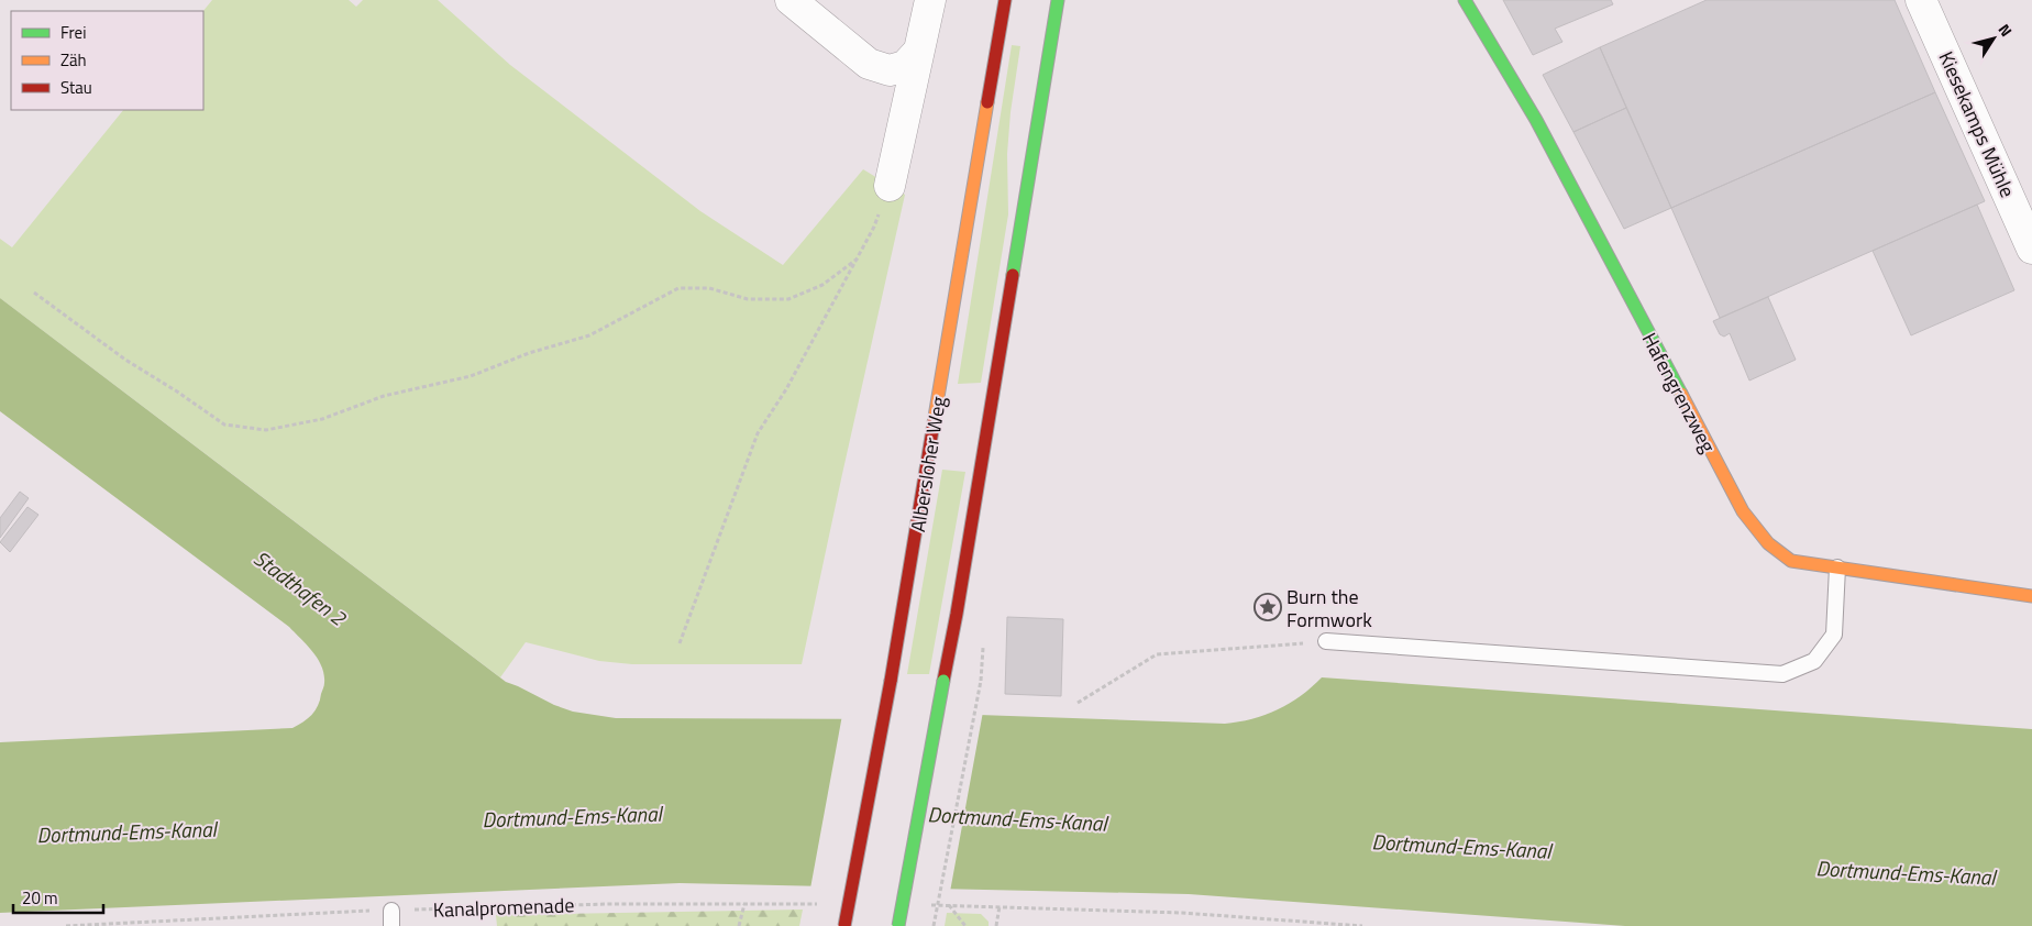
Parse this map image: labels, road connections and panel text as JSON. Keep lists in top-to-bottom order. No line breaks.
{"streets":{"main road":["Hafengrenzweg","Albersloher Weg"],"street":["Kiesekamps Mühle"],"path":["Kanalpromenade"]},"water":["Stadthafen 2","Dortmund-Ems-Kanal"],"places":{"place":["Burn the Formwork"]},"legend":["Frei","Zäh","Stau"],"scale_bar":"20 m","north":"top right"}
